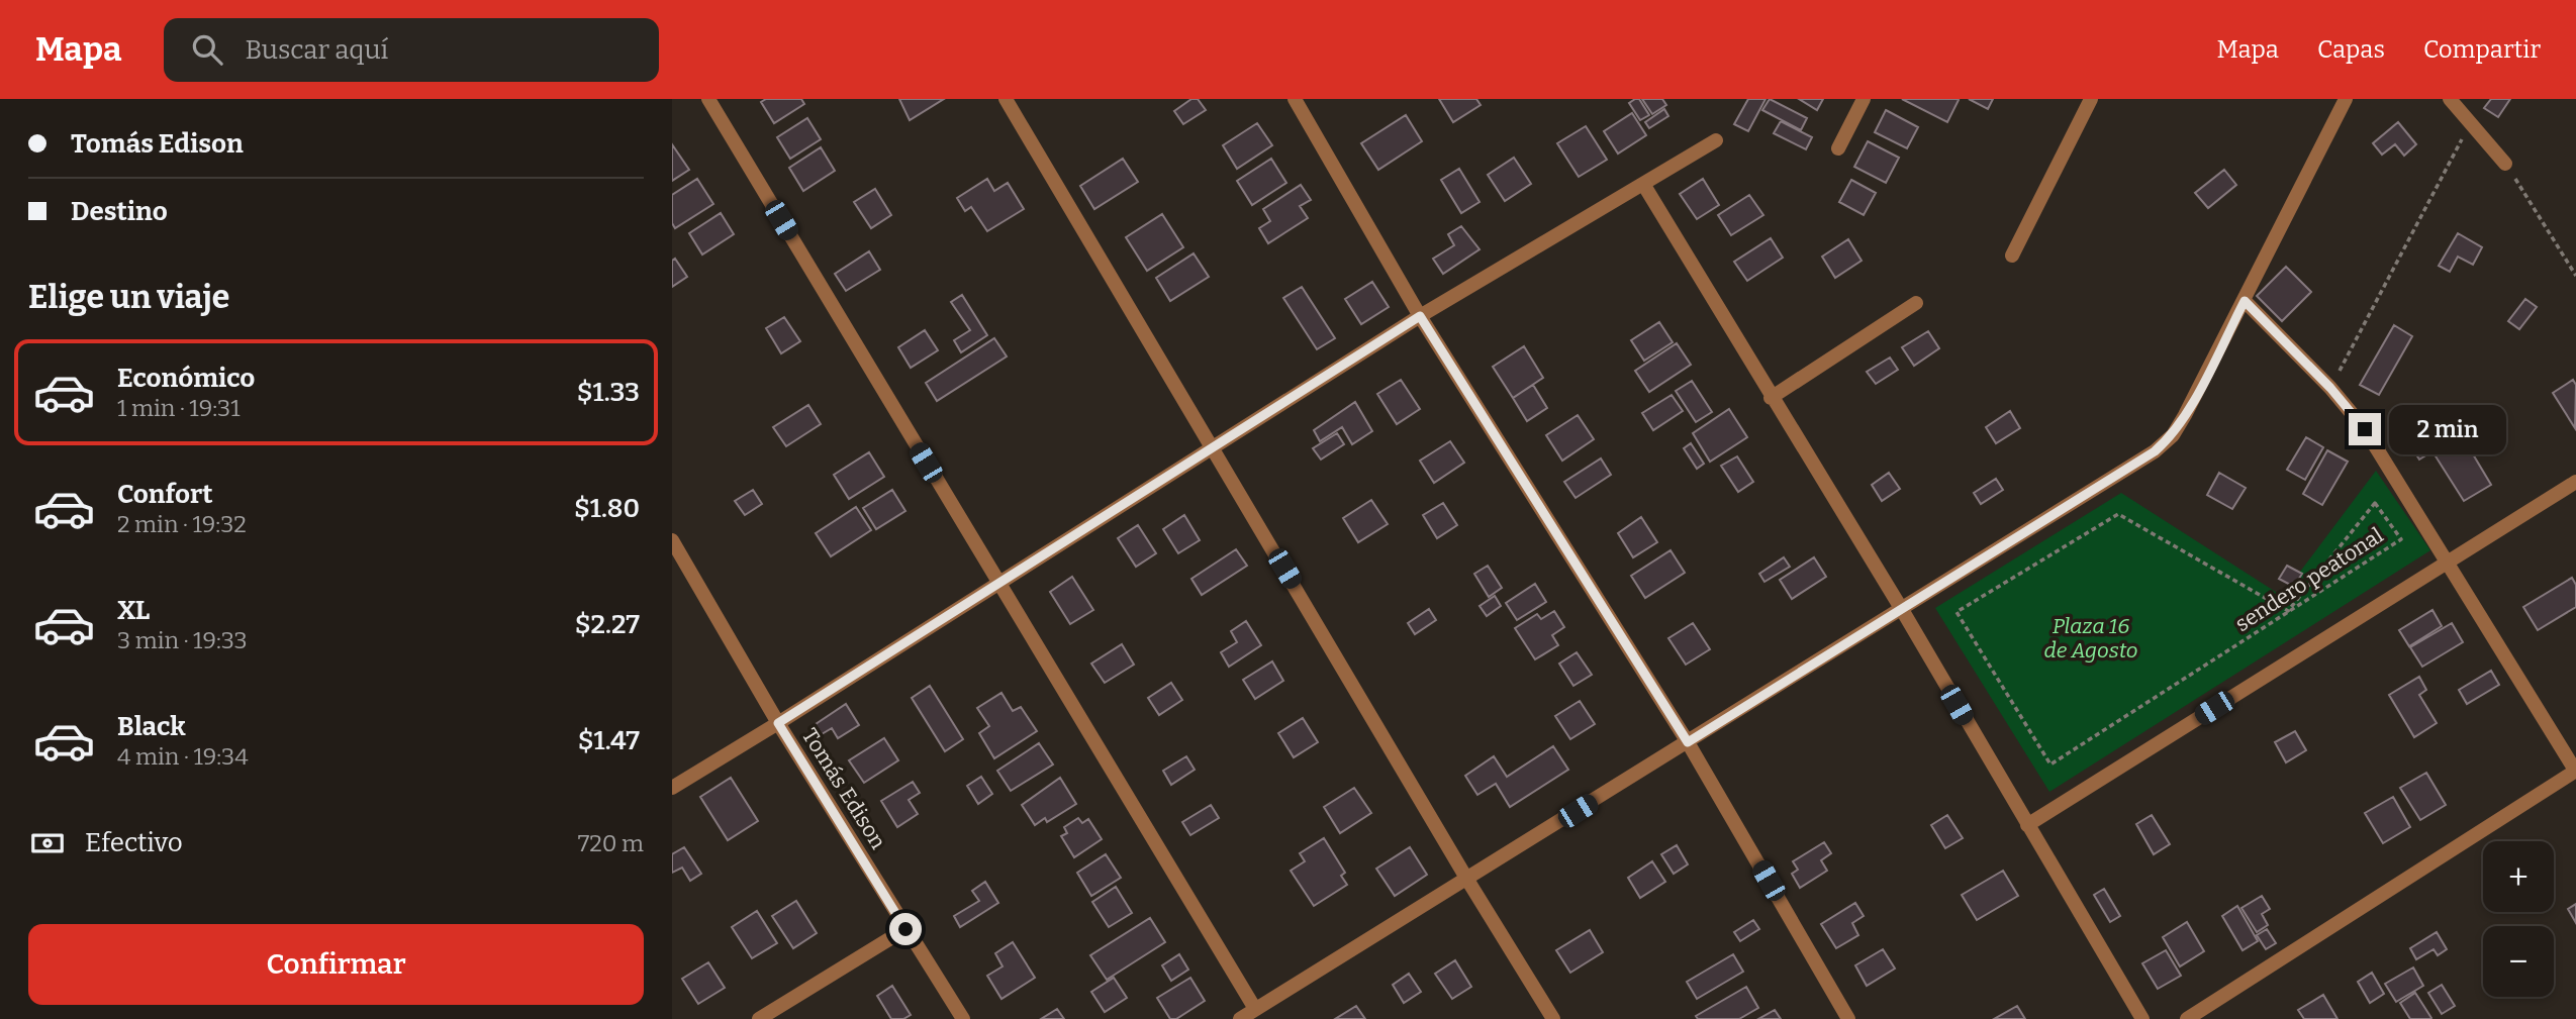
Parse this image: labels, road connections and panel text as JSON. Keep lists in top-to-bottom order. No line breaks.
{"streets":{"street":["Tomás Edison"],"path":["sendero peatonal"]},"parks":["Plaza 16 de Agosto"],"page":{"header":"Mapa","search":"Buscar aquí","nav":["Mapa","Capas","Compartir"],"banner":["Tomás Edison","Destino"],"heading":"Elige un viaje","list":[{"name":"Económico","note":"1 min · 19:31","value":"$1.33"},{"name":"Confort","note":"2 min · 19:32","value":"$1.80"},{"name":"XL","note":"3 min · 19:33","value":"$2.27"},{"name":"Black","note":"4 min · 19:34","value":"$1.47"}],"bubble":"2 min","pay":["Efectivo","720 m"],"map_buttons":["+","−"],"buttons":"Confirmar"}}
